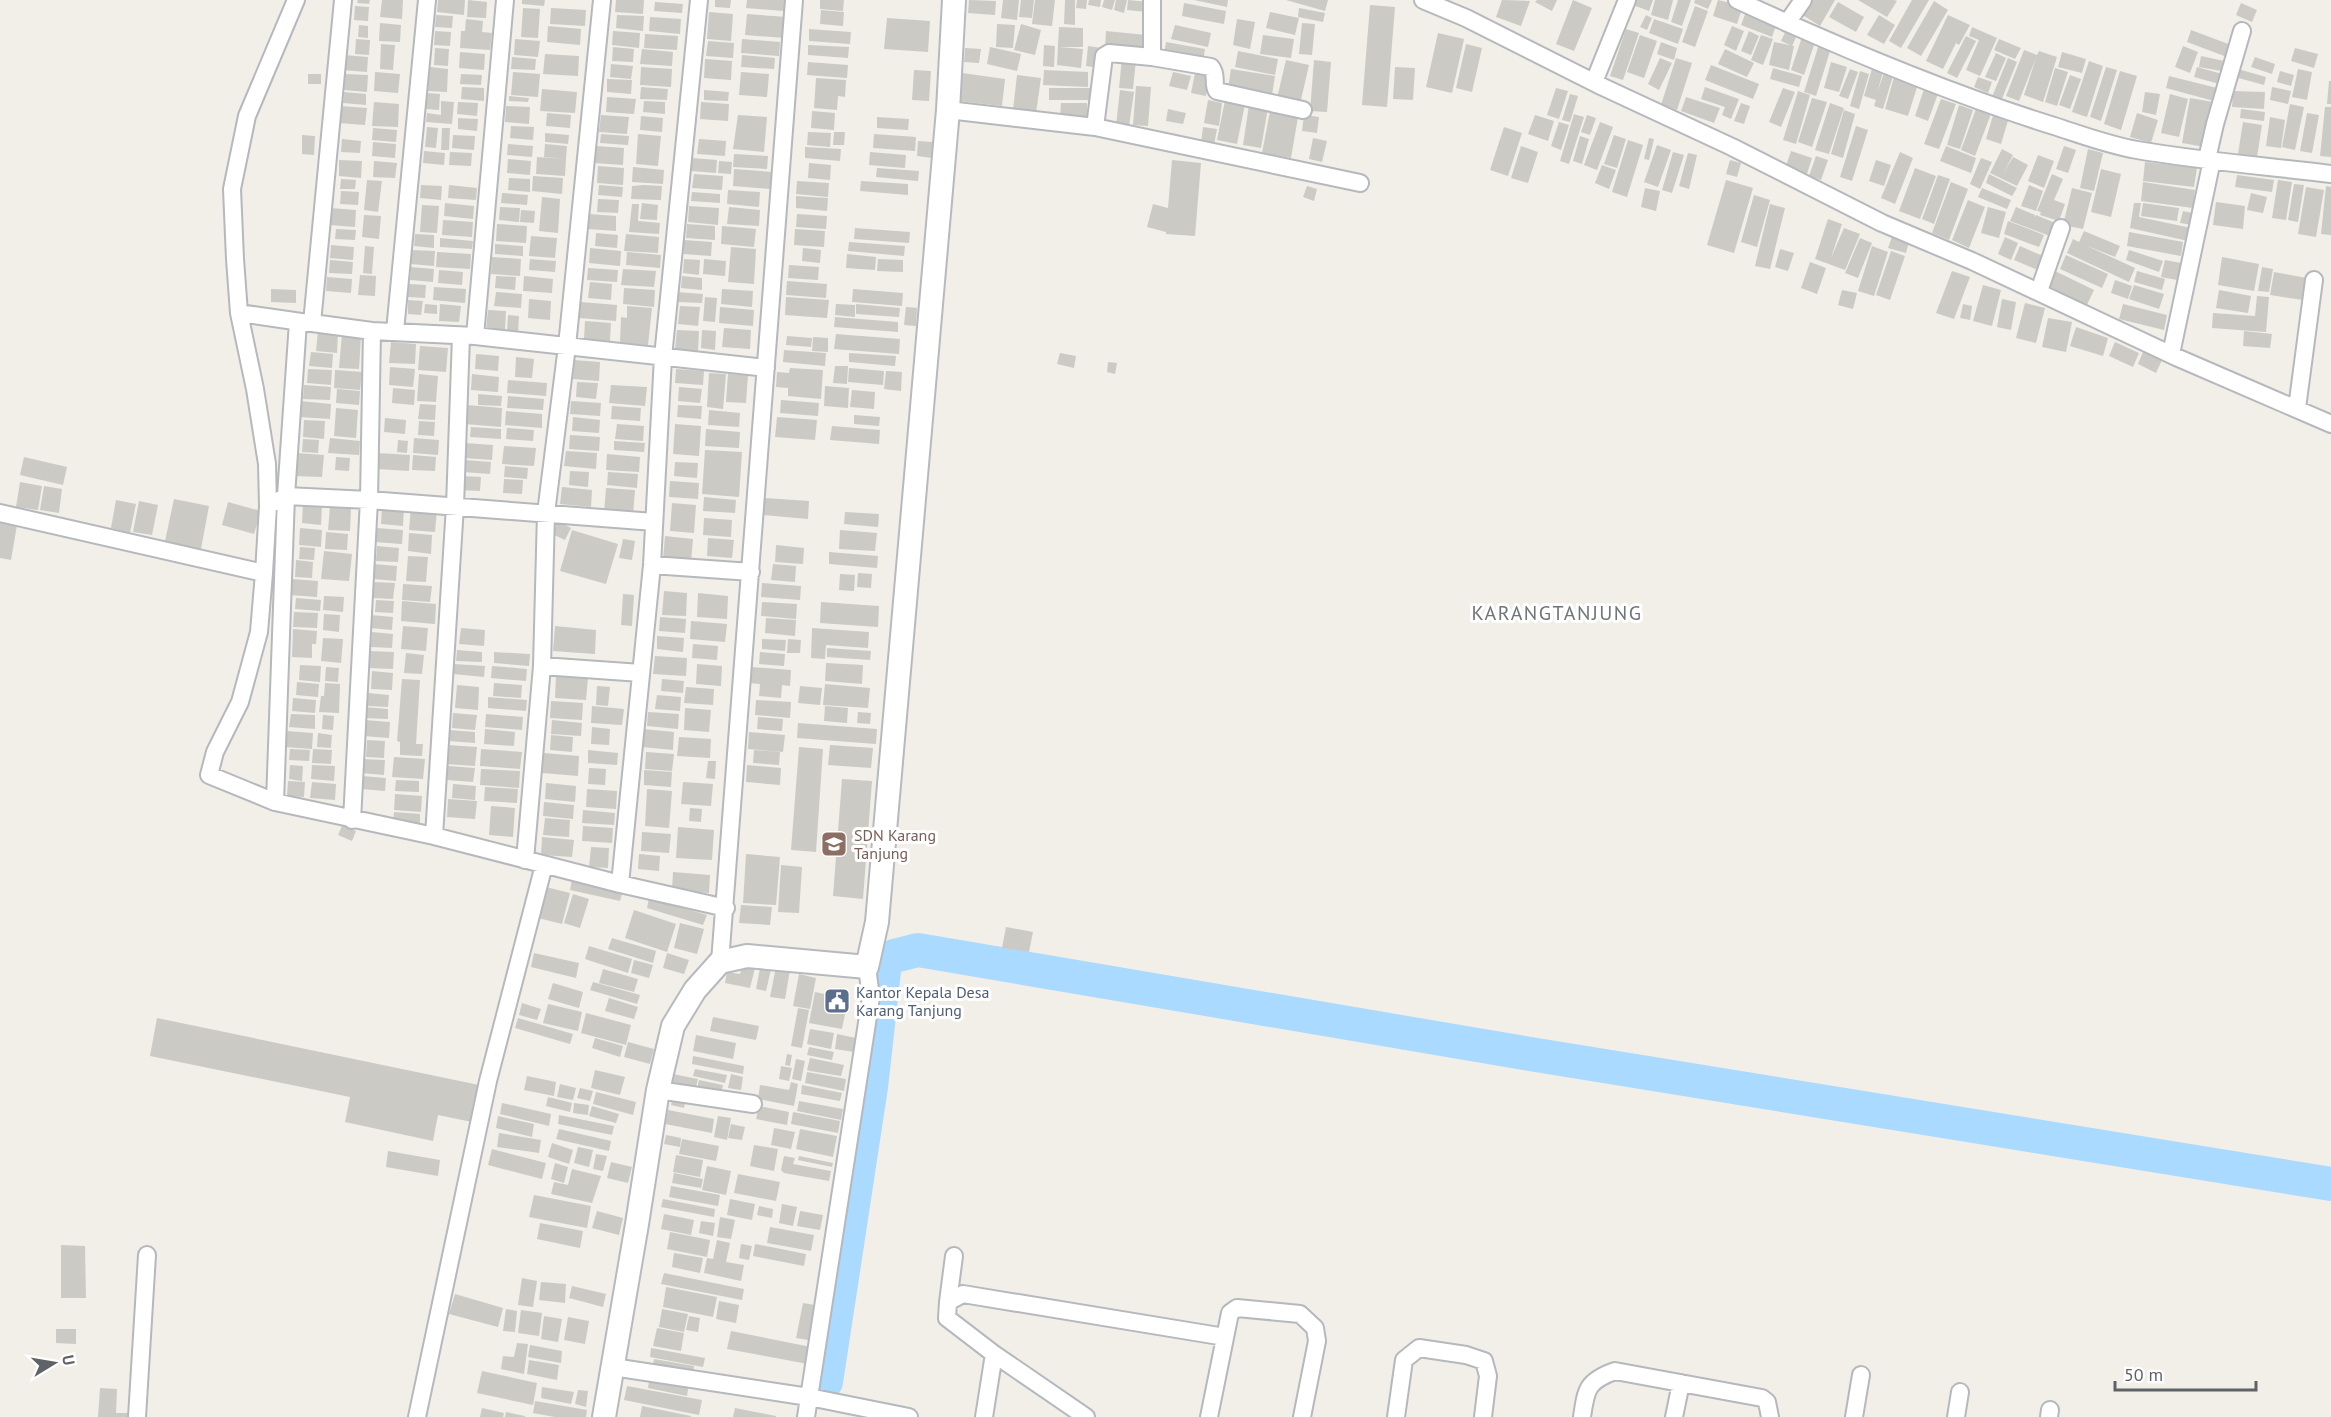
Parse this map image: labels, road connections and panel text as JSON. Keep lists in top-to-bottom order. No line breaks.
{"districts":["KARANGTANJUNG"],"places":{"school or university":["SDN Karang Tanjung"],"public building":["Kantor Kepala Desa Karang Tanjung"]},"scale_bar":"50 m","north":"right"}
